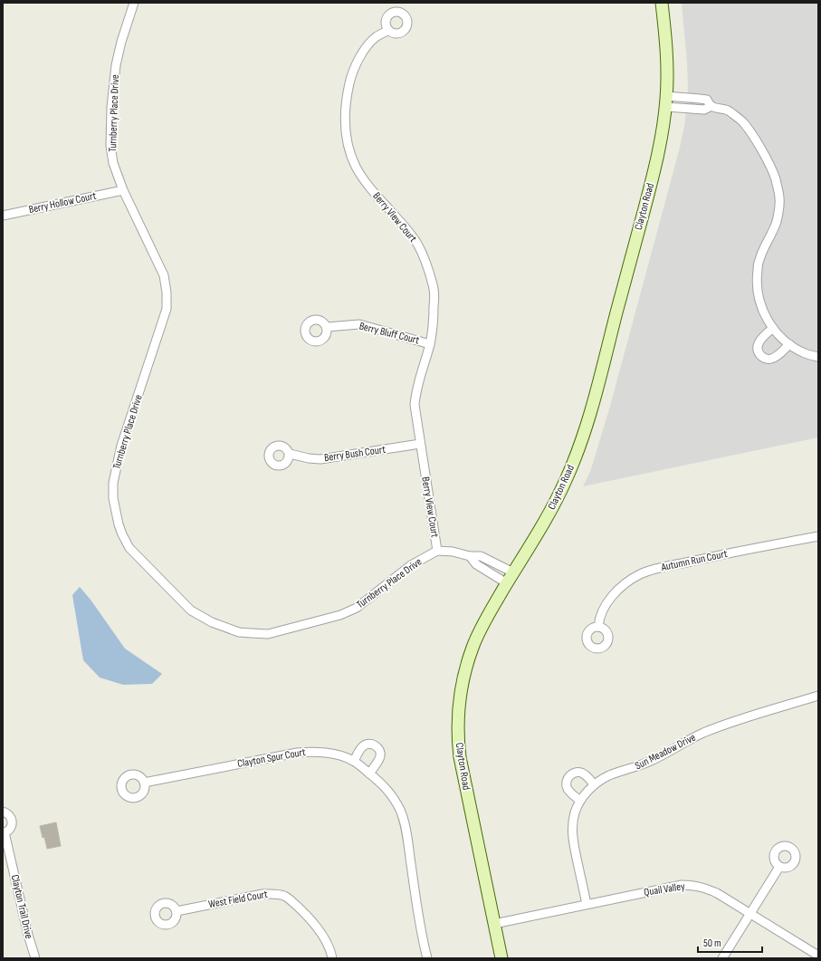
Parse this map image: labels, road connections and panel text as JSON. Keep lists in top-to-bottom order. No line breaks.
{"streets":{"main road":["Clayton Road"],"street":["Turnberry Place Drive","Berry Hollow Court","Berry View Court","Berry Bluff Court","Berry Bush Court","Autumn Run Court","Sun Meadow Drive","Clayton Spur Court","Quail Valley","West Field Court","Clayton Trail Drive"]},"crossings":[["Turnberry Place Drive","Berry Hollow Court"],["Turnberry Place Drive","Berry View Court"],["Clayton Road","Quail Valley"],["Berry View Court","Berry Bluff Court"],["Berry View Court","Berry Bush Court"],["Sun Meadow Drive","Quail Valley"]],"scale_bar":"50 m"}
